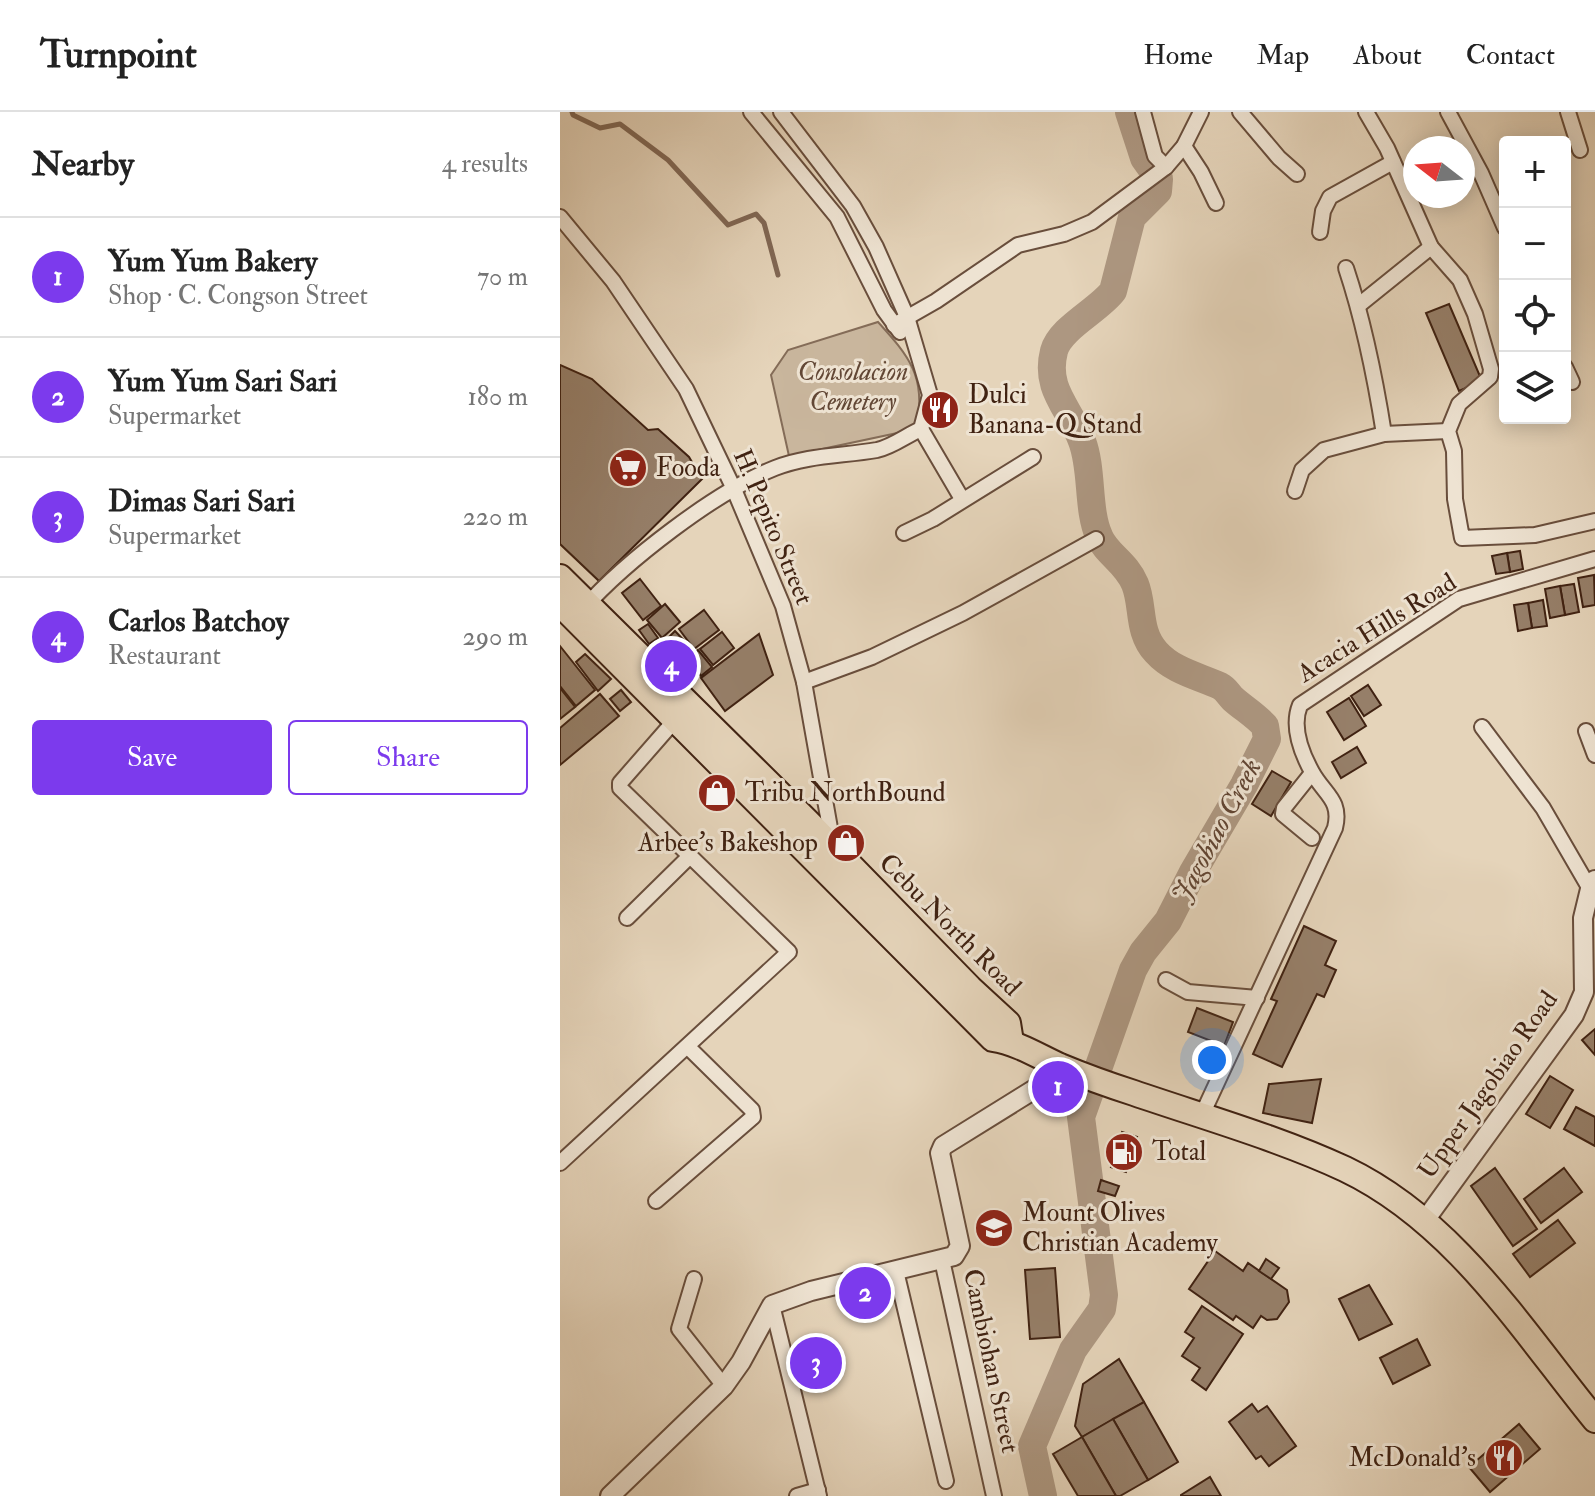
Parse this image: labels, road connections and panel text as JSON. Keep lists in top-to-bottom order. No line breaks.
{"streets":{"main road":["Cebu North Road"],"street":["H. Pepito Street","Acacia Hills Road","Upper Jagobiao Road","Cambiohan Street"]},"crossings":[["H. Pepito Street","Cebu North Road"]],"water":["Jagobiao Creek"],"parks":["Consolacion Cemetery"],"places":{"restaurant":["Dulci Banana-Q Stand","McDonald's"],"supermarket":["Fooda"],"shop":["Tribu NorthBound","Arbee's Bakeshop"],"fuel station":["Total"],"school or university":["Mount Olives Christian Academy"]},"north":"left","page":{"header":"Turnpoint","nav":["Home","Map","About","Contact"],"heading":["Nearby","4 results"],"map_buttons":["+","−"],"list":[{"mark":"1","name":"Yum Yum Bakery","note":"Shop · C. Congson Street","value":"70 m"},{"mark":"2","name":"Yum Yum Sari Sari","note":"Supermarket","value":"180 m"},{"mark":"3","name":"Dimas Sari Sari","note":"Supermarket","value":"220 m"},{"mark":"4","name":"Carlos Batchoy","note":"Restaurant","value":"290 m"}],"pins":["4","1","2","3"],"buttons":["Save","Share"]}}
